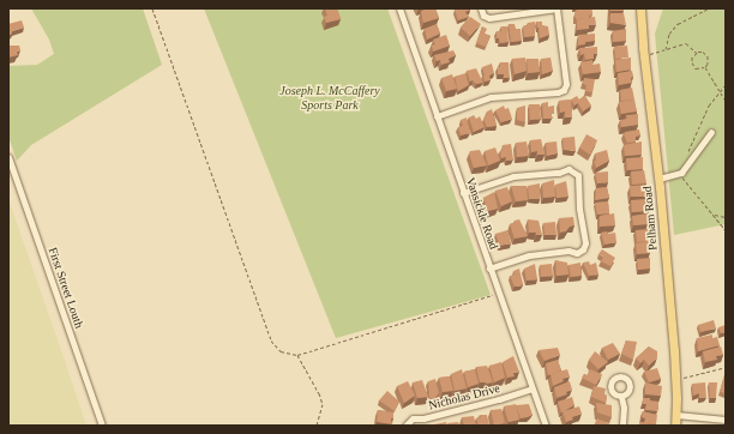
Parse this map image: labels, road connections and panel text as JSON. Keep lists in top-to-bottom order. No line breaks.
{"streets":{"main road":["Pelham Road"],"street":["Vansickle Road","First Street Louth","Nicholas Drive"]},"crossings":[["Vansickle Road","Nicholas Drive"]],"parks":["Joseph L. McCaffery Sports Park"]}
